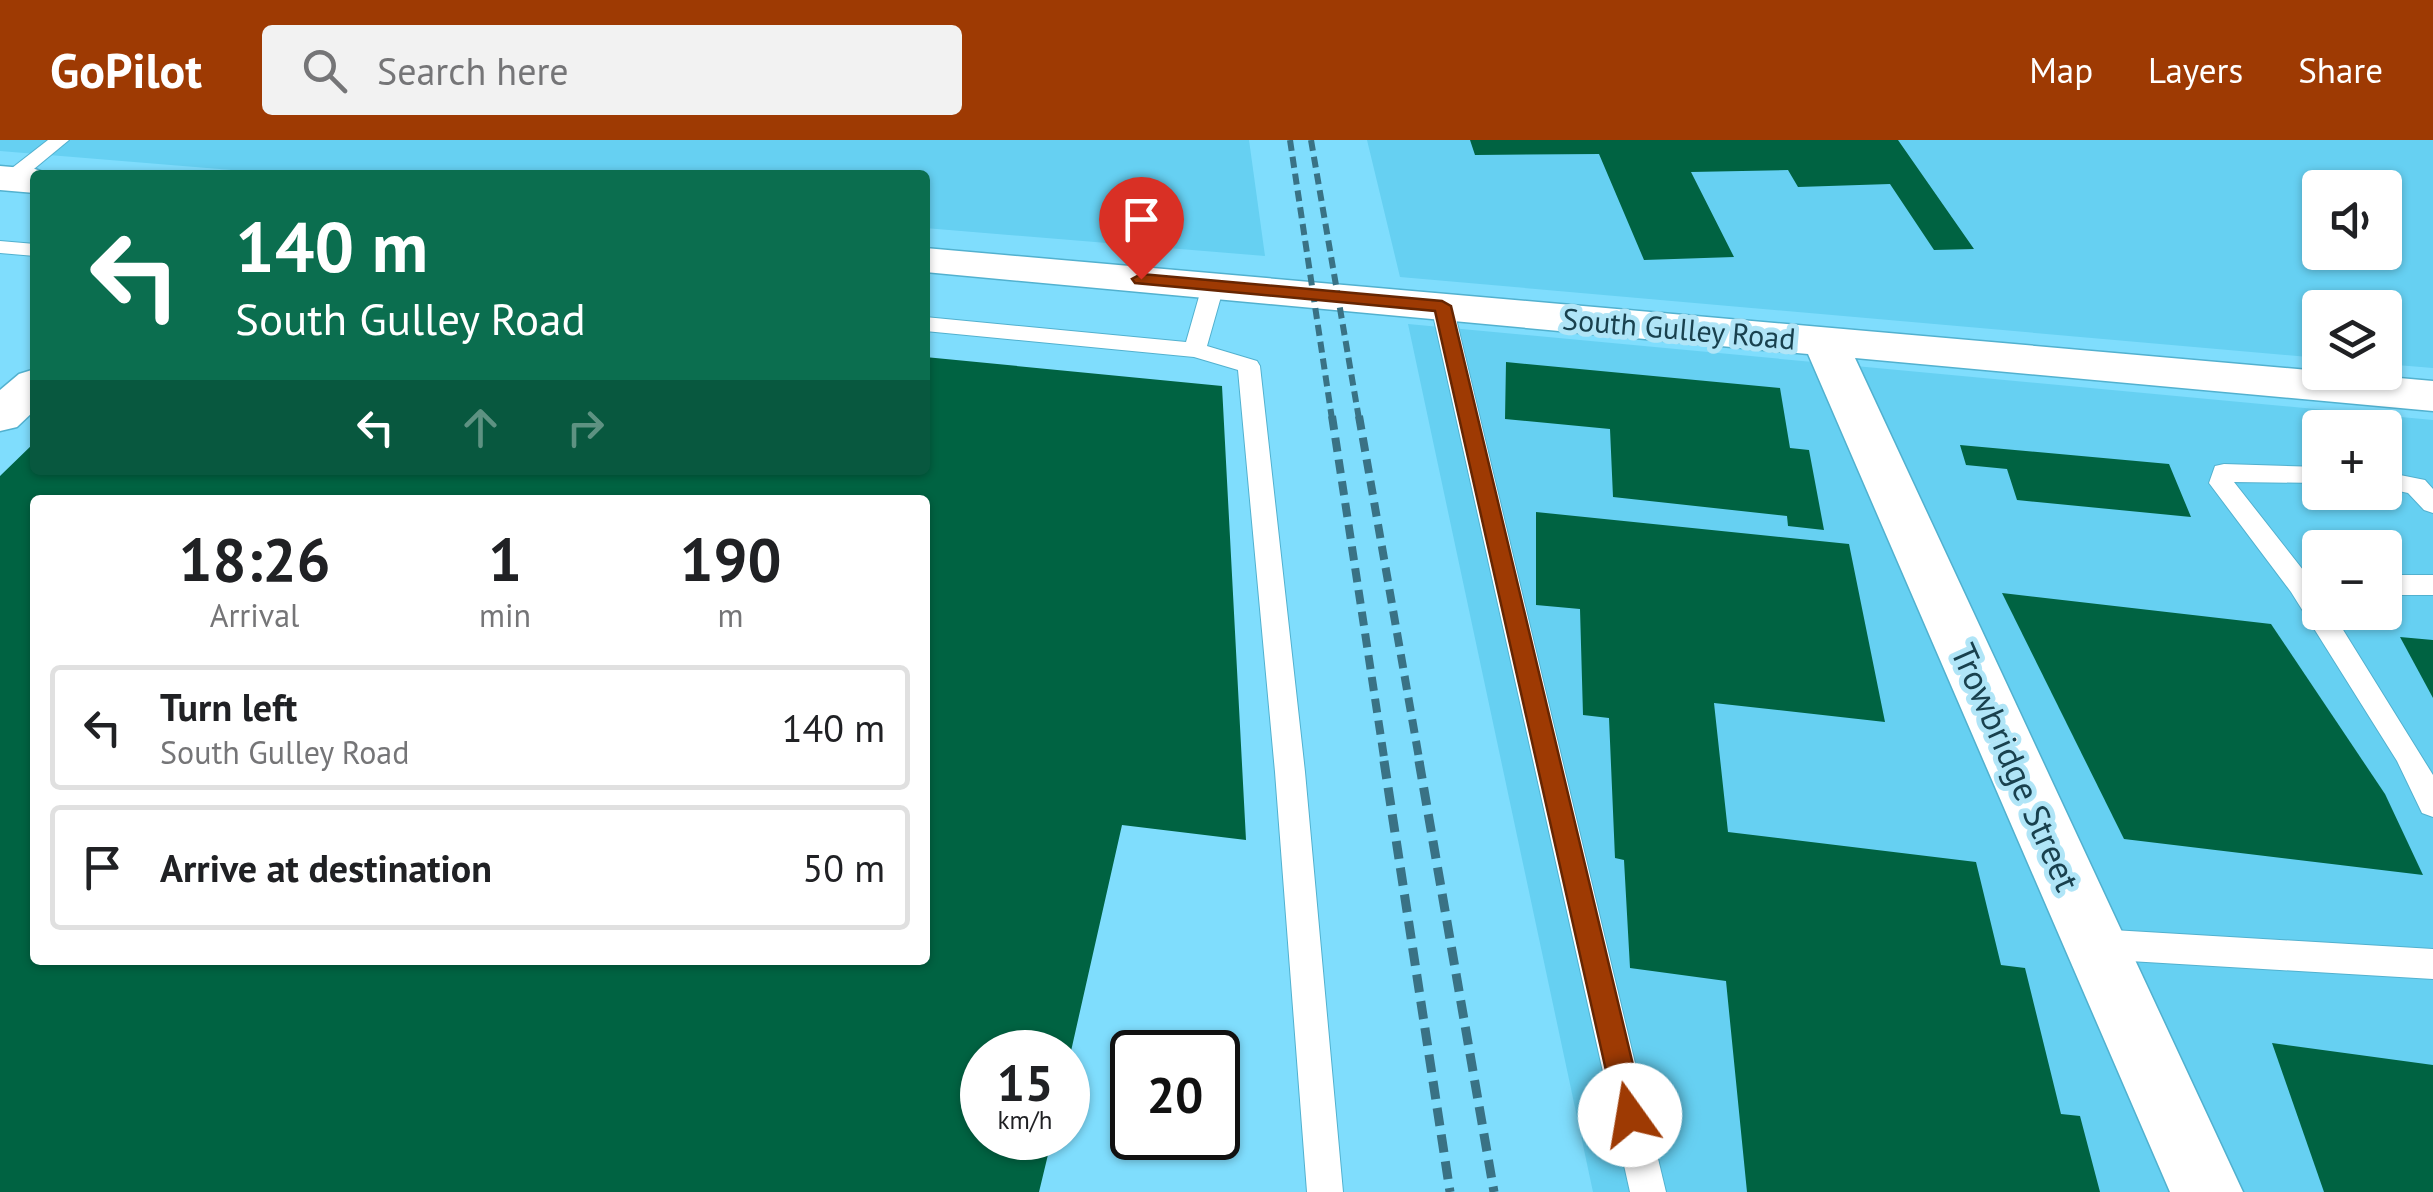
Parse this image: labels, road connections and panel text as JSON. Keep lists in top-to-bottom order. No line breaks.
{"streets":{"street":["South Gulley Road","Trowbridge Street"]},"crossings":[["South Gulley Road","Trowbridge Street"]],"page":{"header":"GoPilot","search":"Search here","nav":["Map","Layers","Share"],"map_buttons":["+","−"],"turn":["140 m","South Gulley Road"],"eta":["18:26","Arrival","1","min","190","m"],"list":[{"name":"Turn left","note":"South Gulley Road","value":"140 m"},{"name":"Arrive at destination","value":"50 m"}],"speed":"15 km/h","limit":"20"}}
